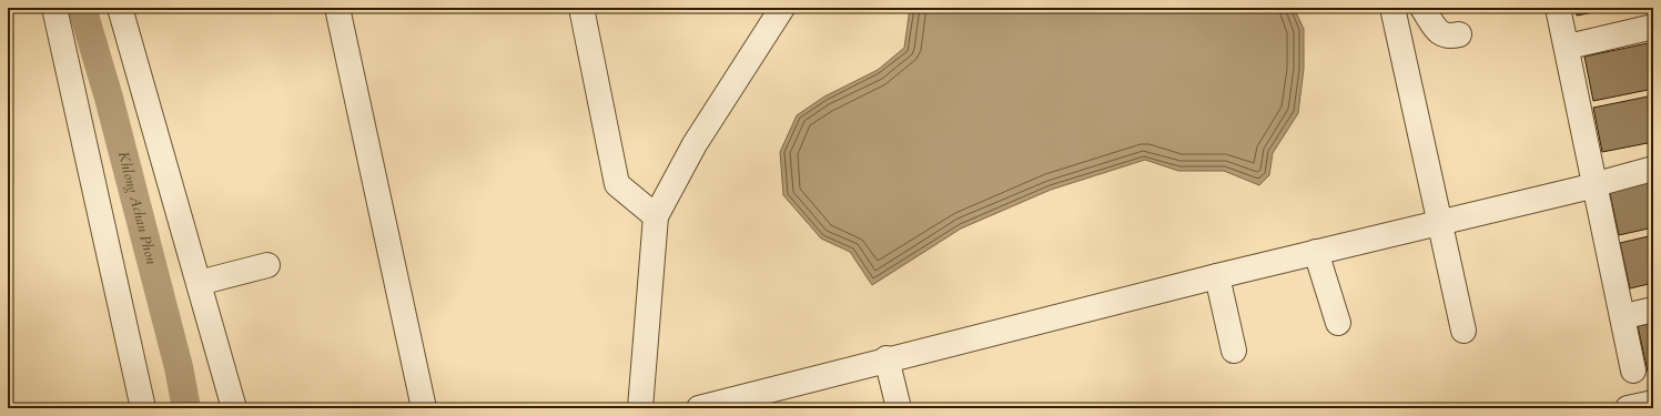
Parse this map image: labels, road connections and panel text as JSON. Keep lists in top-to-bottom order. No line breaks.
{"water":["Khlong Achan Phon"]}
